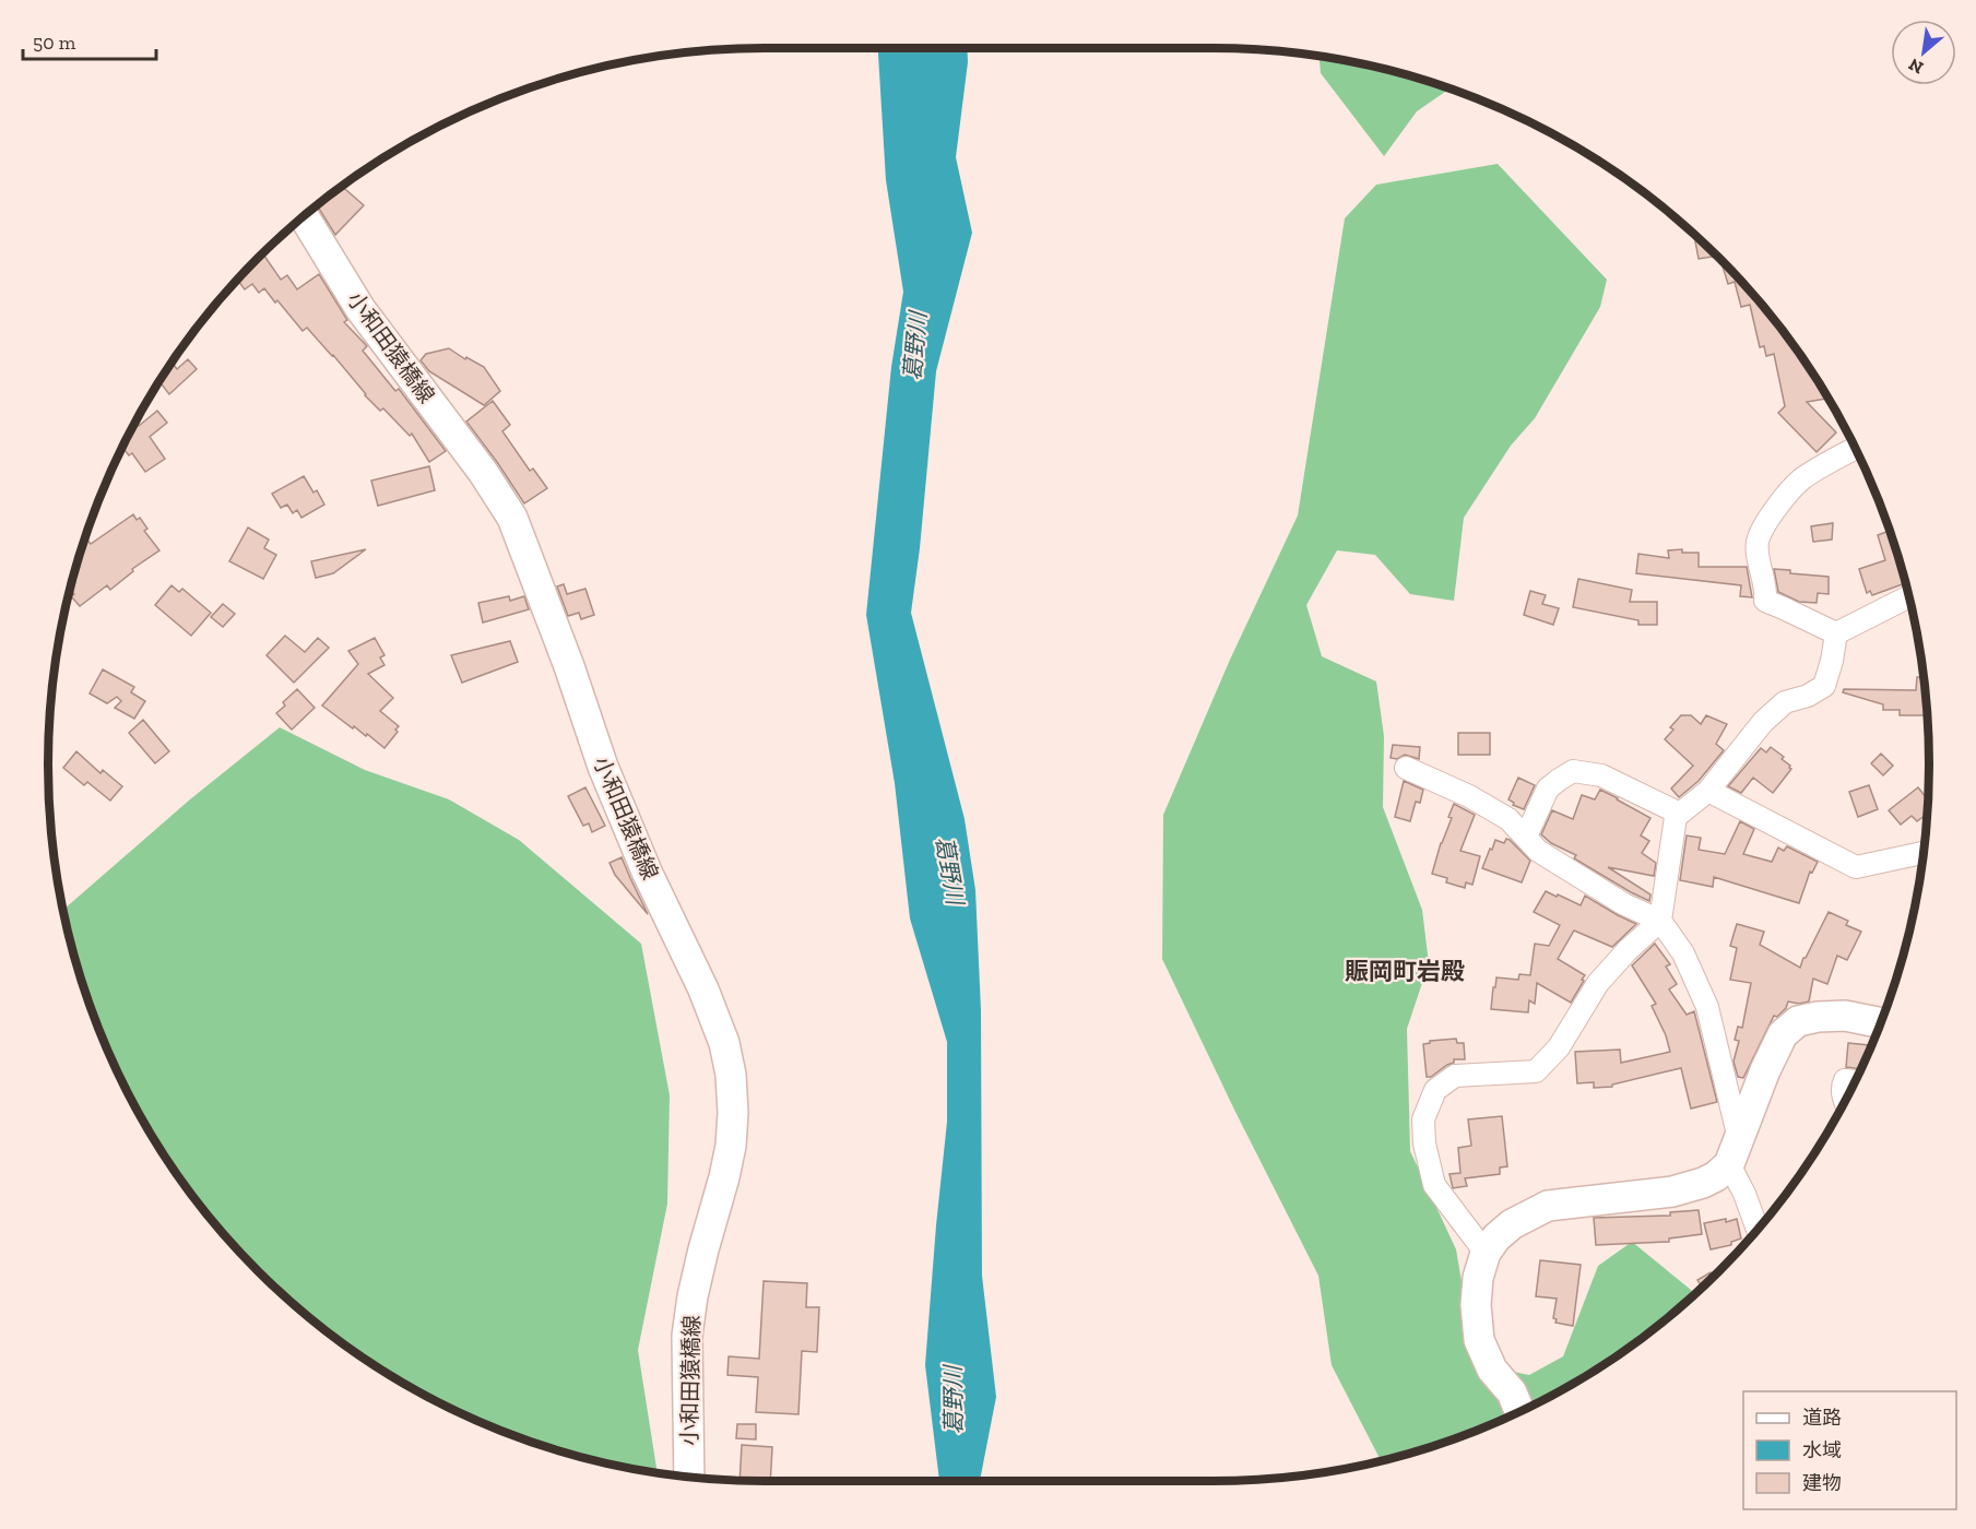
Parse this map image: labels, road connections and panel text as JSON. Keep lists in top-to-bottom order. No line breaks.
{"streets":{"main road":["小和田猿橋線"]},"districts":["賑岡町岩殿"],"water":["葛野川"],"legend":["道路","水域","建物"],"scale_bar":"50 m","north":"bottom left"}
